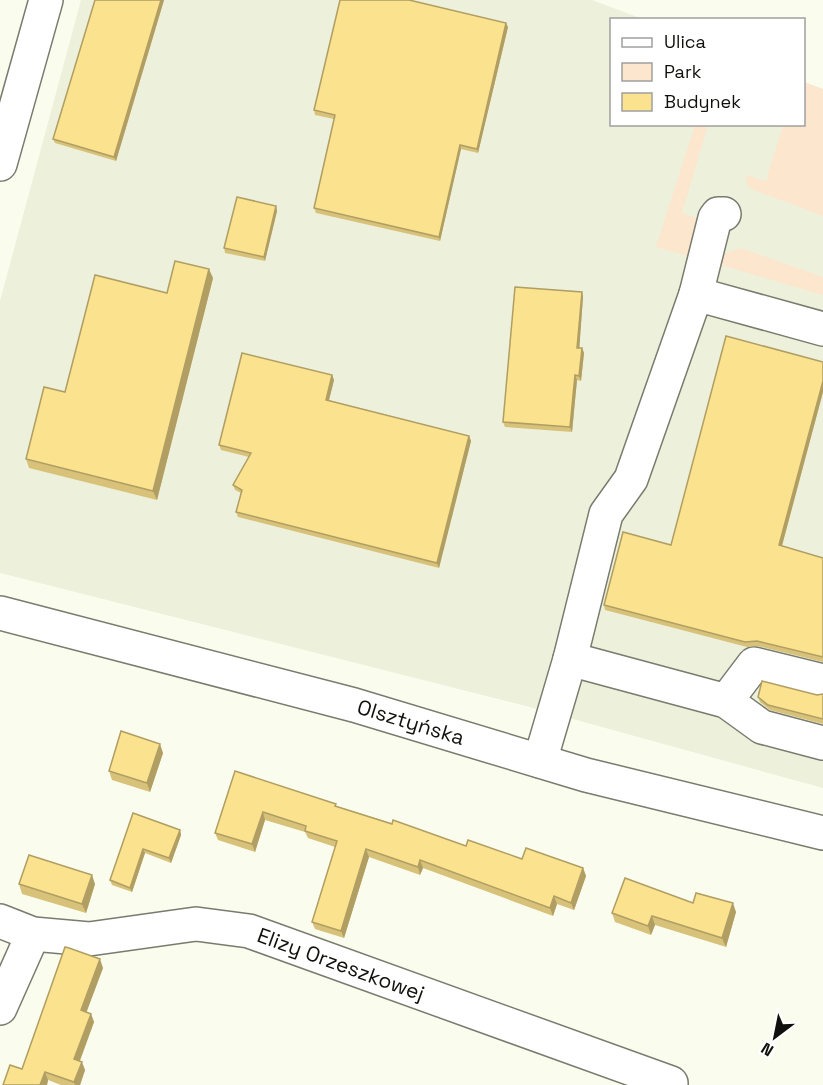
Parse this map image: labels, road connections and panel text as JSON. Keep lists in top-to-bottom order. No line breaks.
{"streets":{"street":["Olsztyńska","Elizy Orzeszkowej"]},"legend":["Ulica","Park","Budynek"],"north":"bottom left"}
